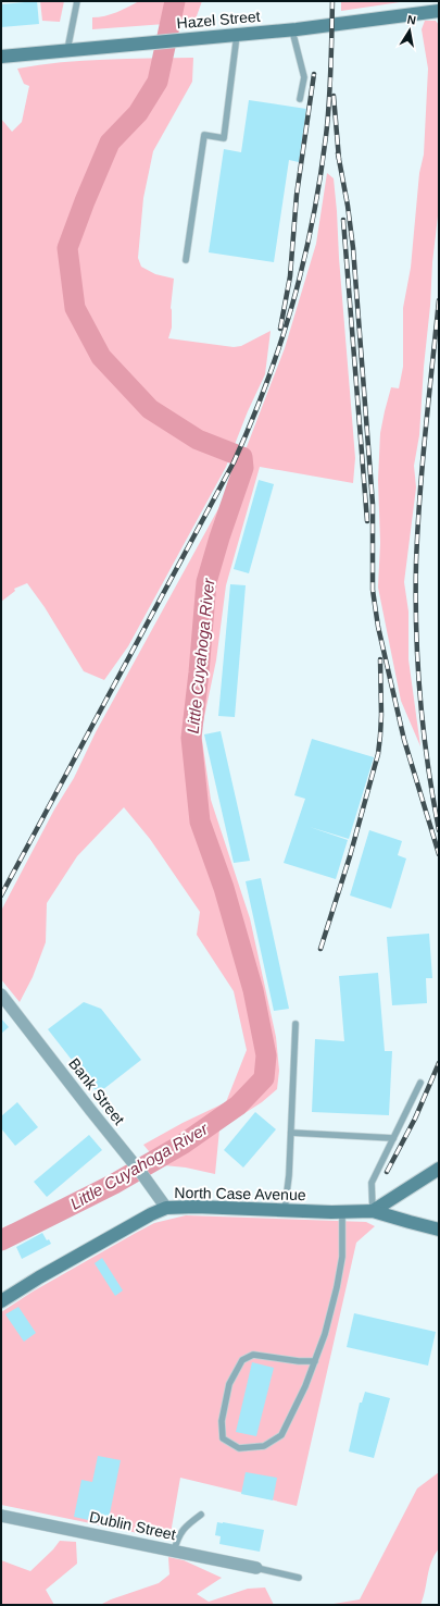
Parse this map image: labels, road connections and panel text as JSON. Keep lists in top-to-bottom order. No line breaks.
{"streets":{"street":["Hazel Street","Bank Street","North Case Avenue","Dublin Street"]},"crossings":[["Bank Street","North Case Avenue"]],"water":["Little Cuyahoga River"],"north":"top"}
